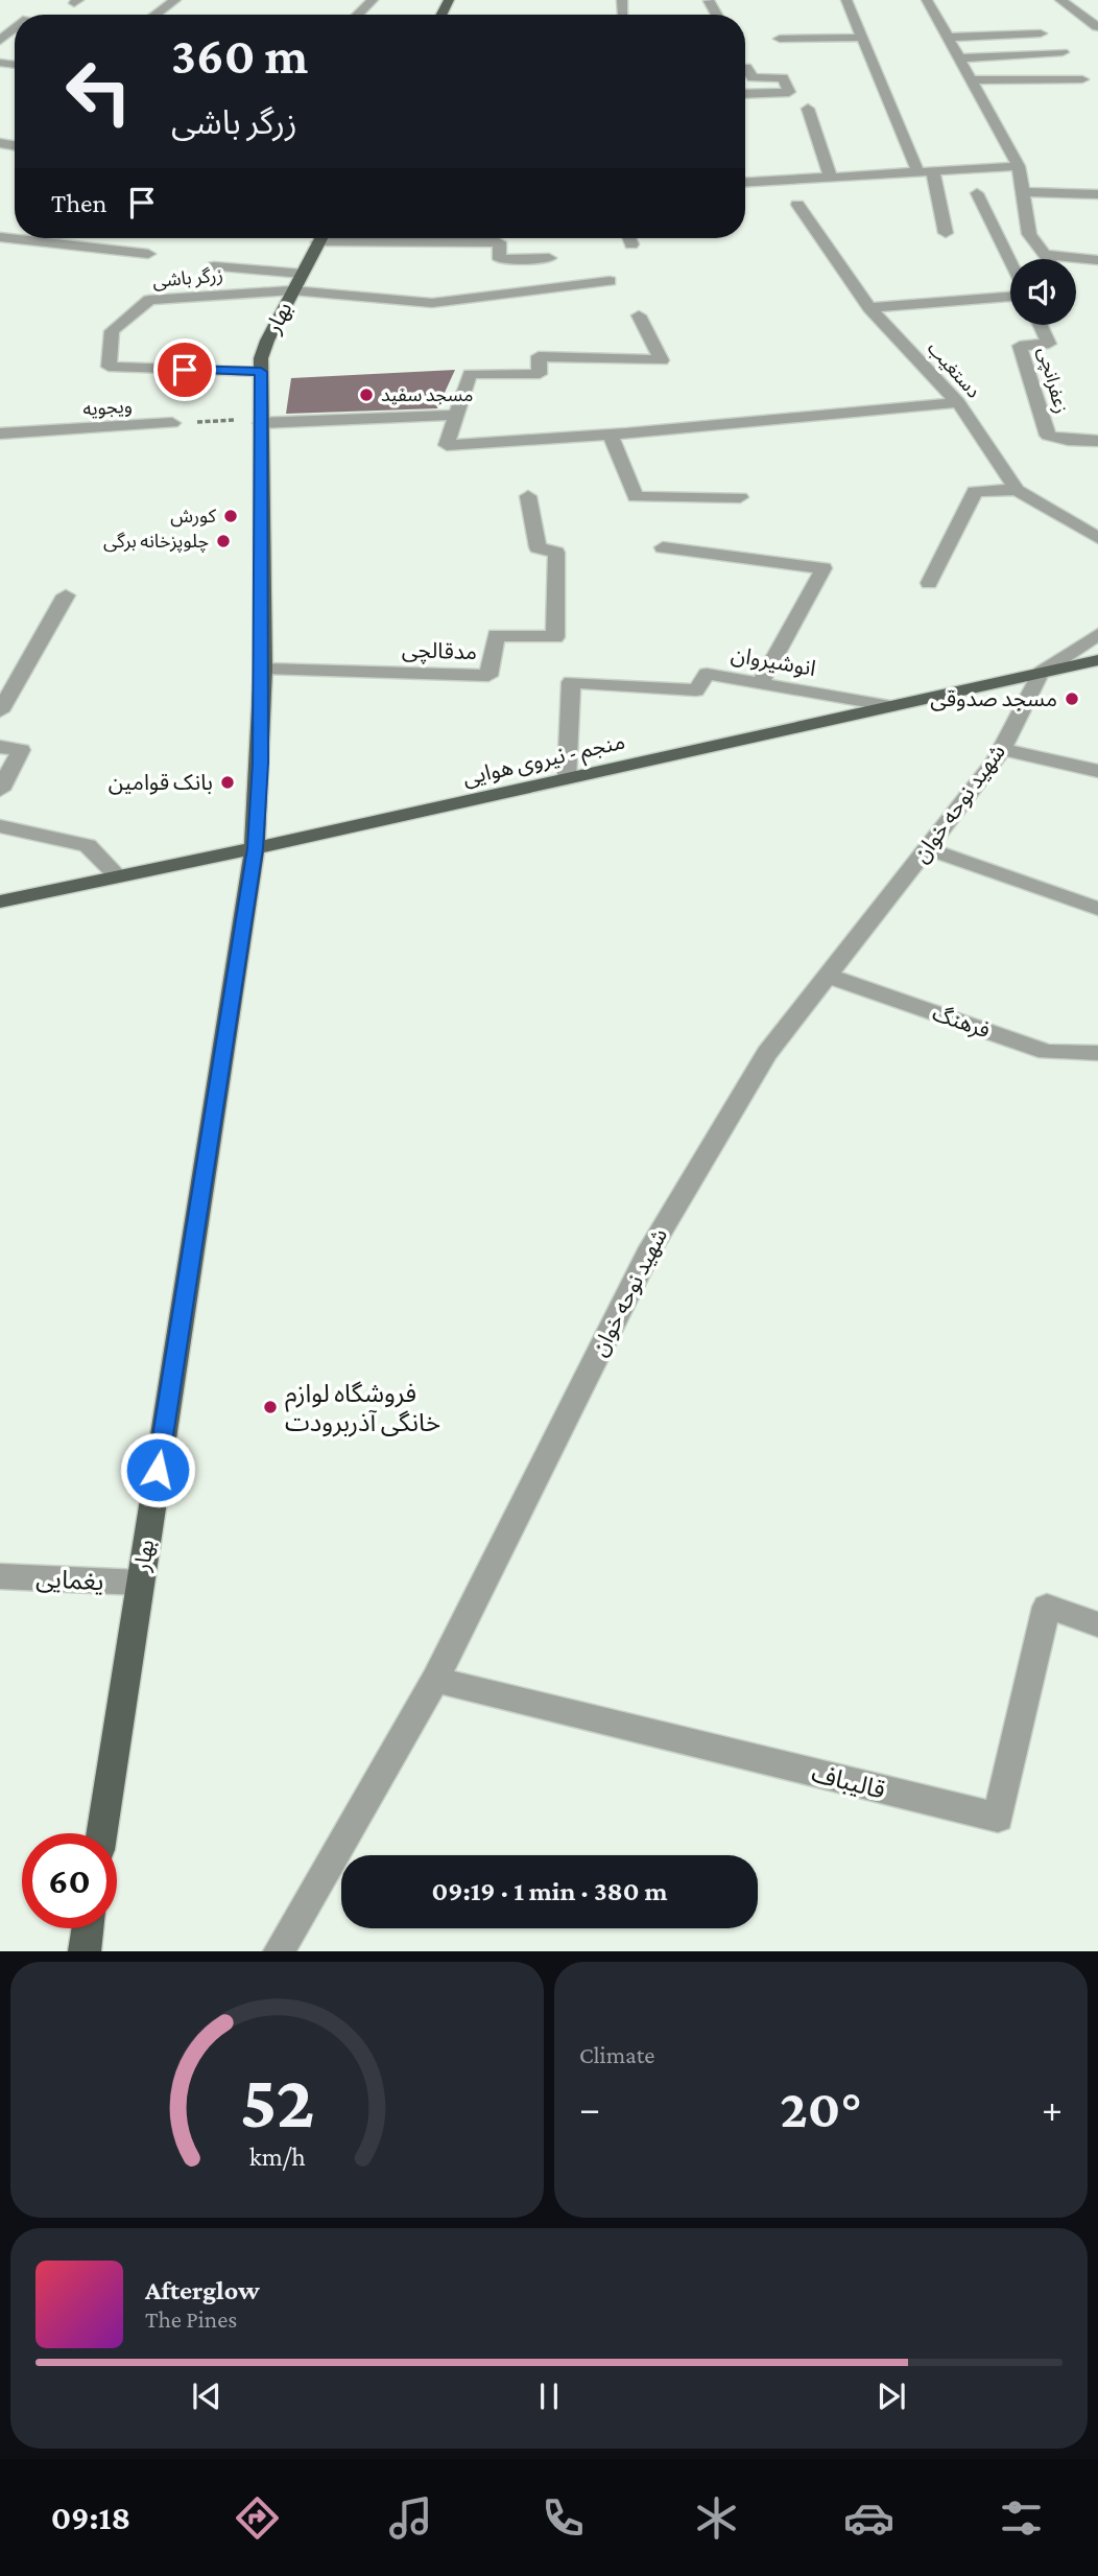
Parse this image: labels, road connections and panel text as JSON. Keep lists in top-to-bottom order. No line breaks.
{"streets":{"main road":["بهار","منجم - نیروی هوایی"],"street":["زرگر باشی","دستغیب","زعفرانچی","ویجویه","مدقالچی","انوشیروان","شهید نوحه خوان","فرهنگ","یغمایی","قالیباف"]},"crossings":[["زرگر باشی","بهار"],["بهار","مدقالچی"],["بهار","منجم - نیروی هوایی"],["بهار","یغمایی"],["انوشیروان","منجم - نیروی هوایی"],["منجم - نیروی هوایی","شهید نوحه خوان"],["شهید نوحه خوان","فرهنگ"],["شهید نوحه خوان","قالیباف"]],"places":["مسجد سفید","کورش","چلوپزخانه برگی","مسجد صدوقی","بانک قوامین","فروشگاه لوازم خانگی آذربرودت"],"page":{"turn":["360 m","زرگر باشی"],"then":"Then","limit":"60","trip":"09:19 · 1 min · 380 m","tile":"Climate","heat":["−","20°","+"],"song":["Afterglow","The Pines"],"tabs":"09:18","gauge":["52","km/h"]}}
